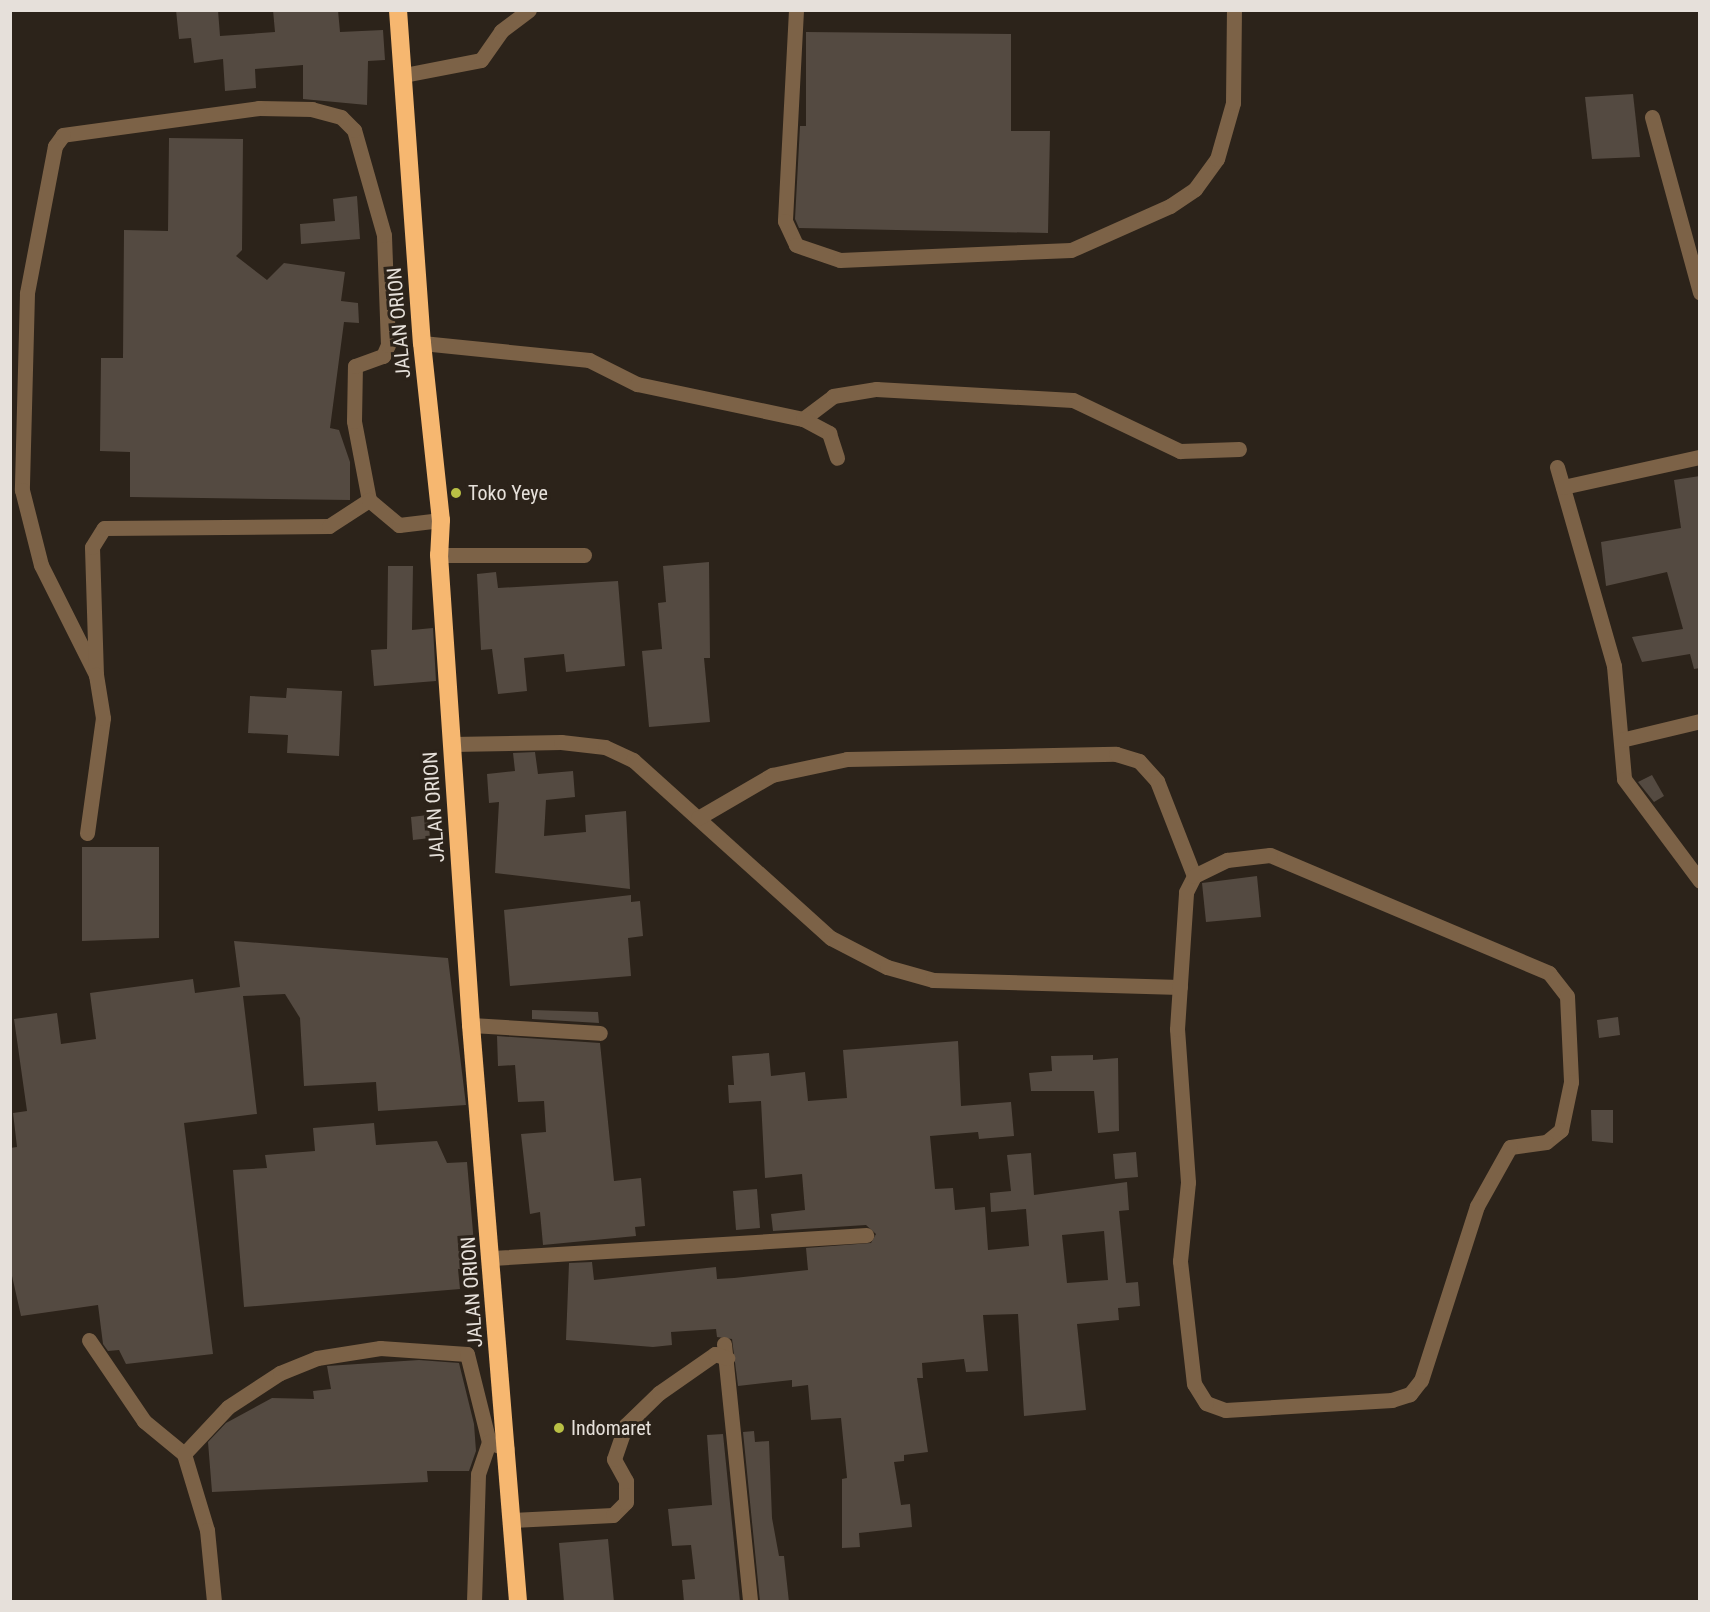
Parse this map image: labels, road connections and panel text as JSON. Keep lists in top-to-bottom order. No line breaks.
{"streets":{"highway":["JALAN ORION"]},"places":["Toko Yeye","Indomaret"]}
